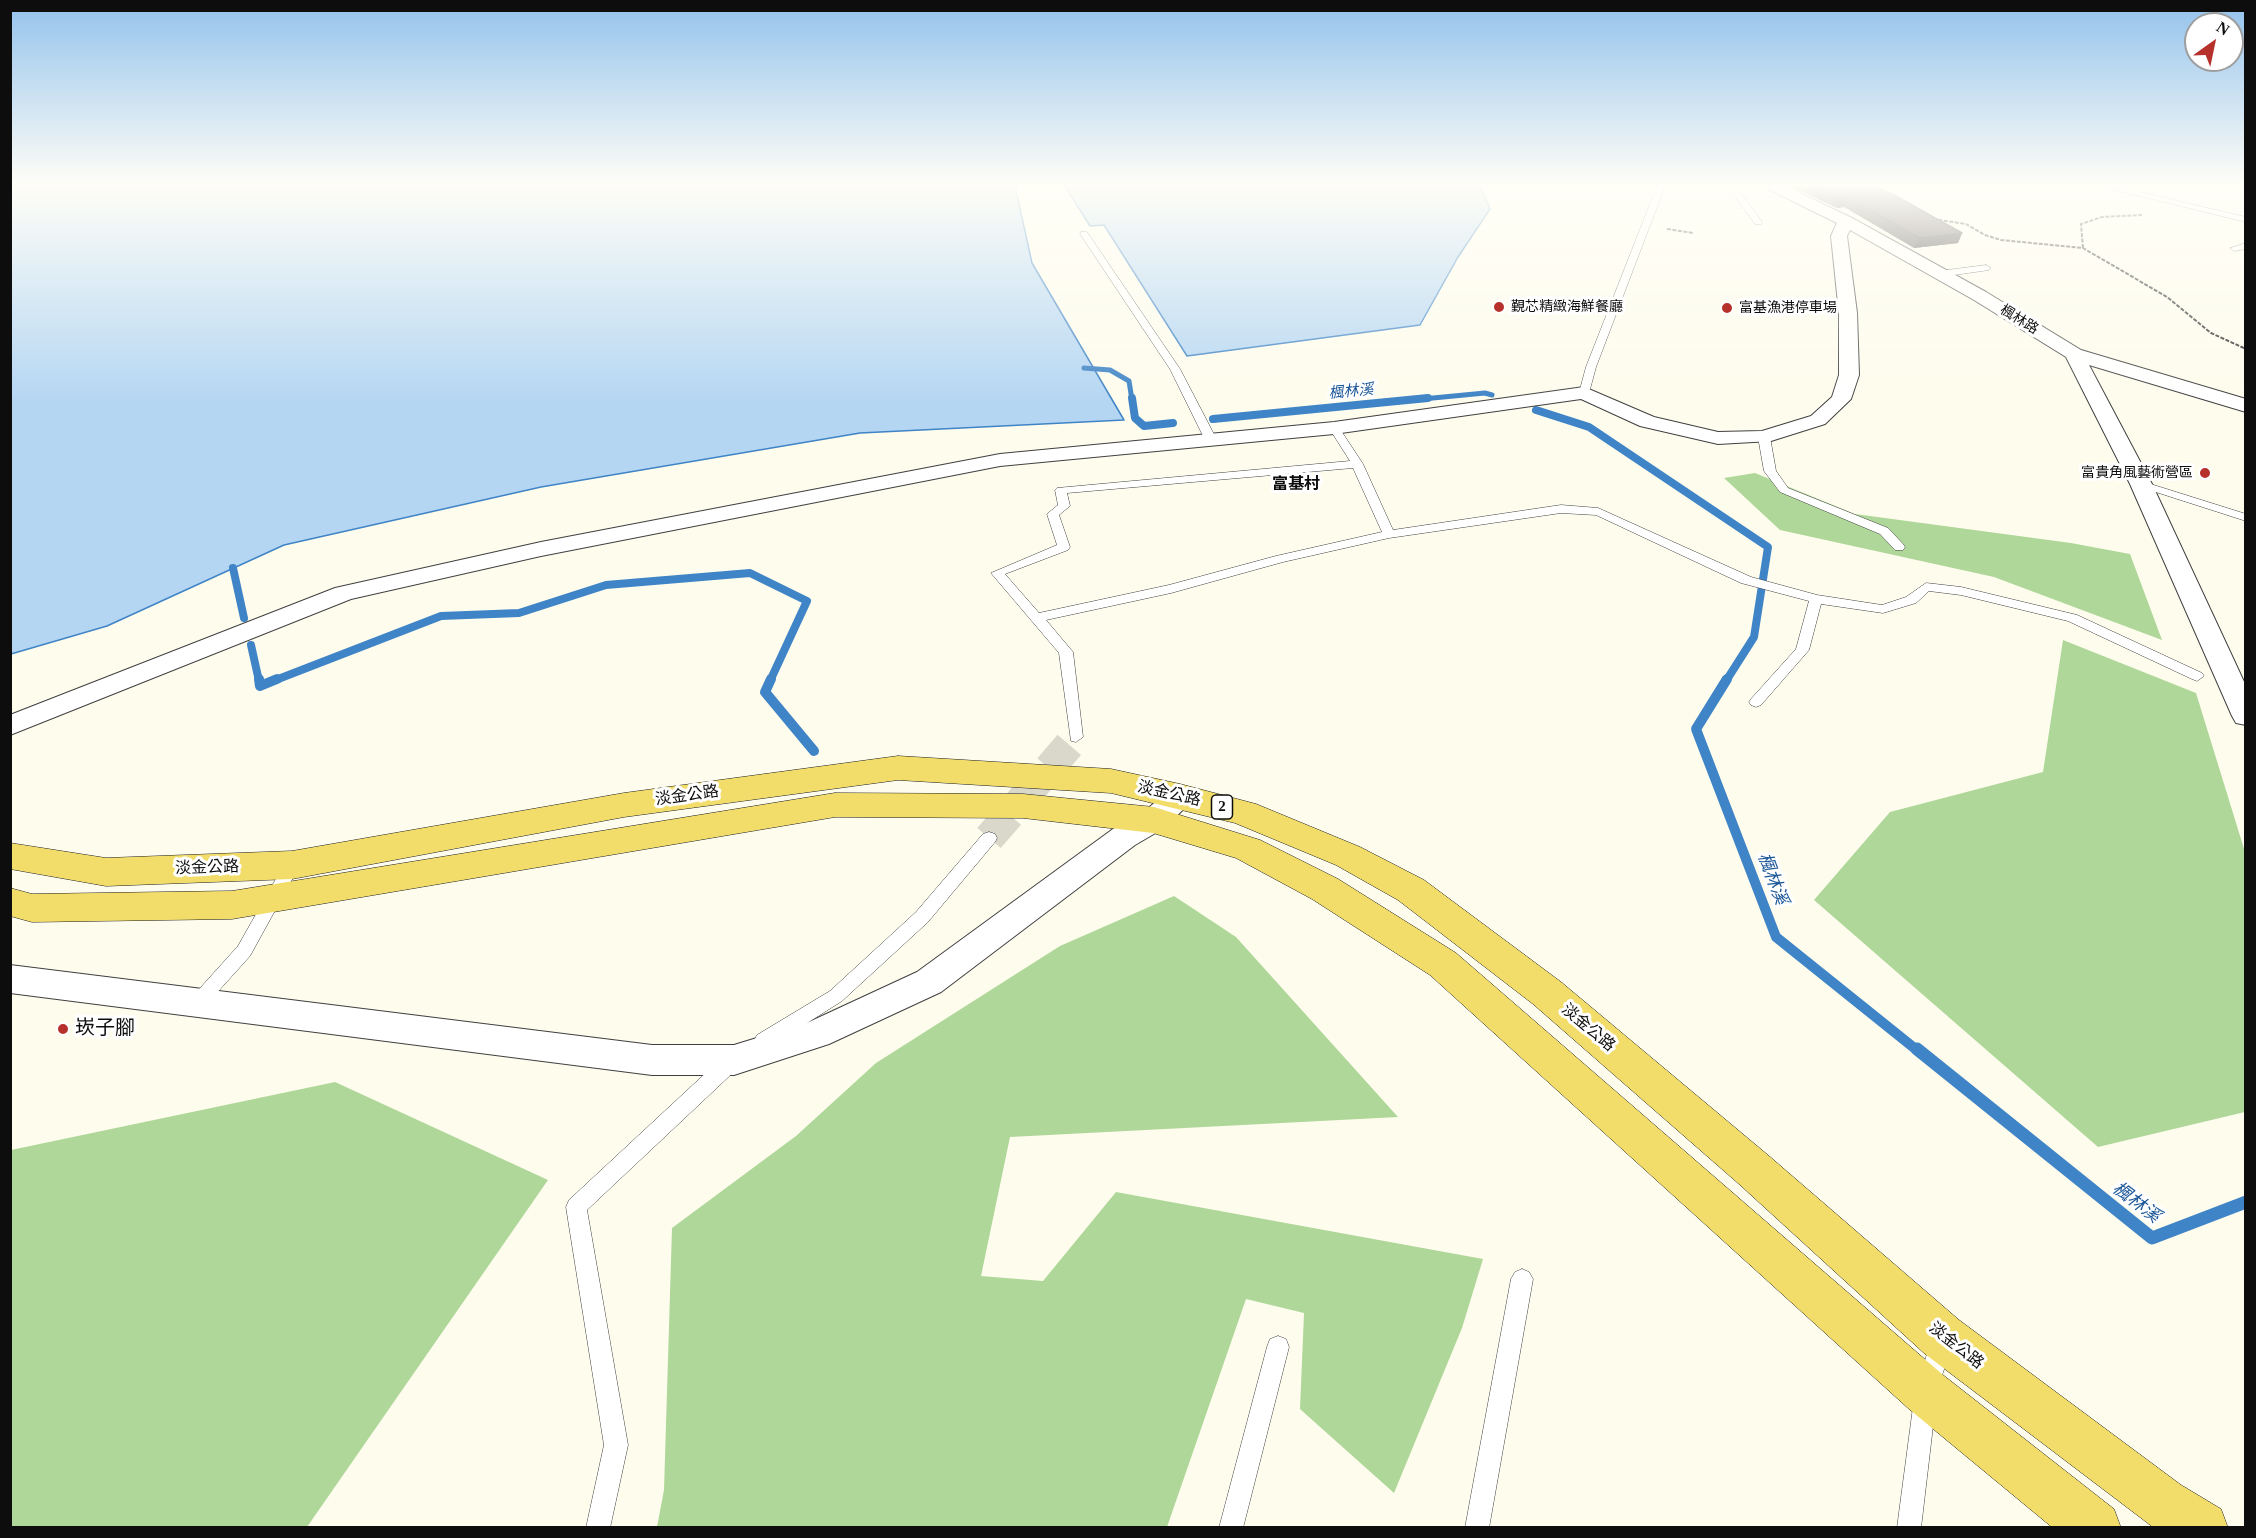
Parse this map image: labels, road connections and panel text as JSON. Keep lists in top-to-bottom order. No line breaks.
{"streets":{"main road":["淡金公路","2"],"street":["楓林路"]},"districts":["富基村"],"water":["楓林溪"],"places":["覲芯精緻海鮮餐廳","富基漁港停車場","富貴角風藝術營區","崁子腳"],"north":"top right"}
